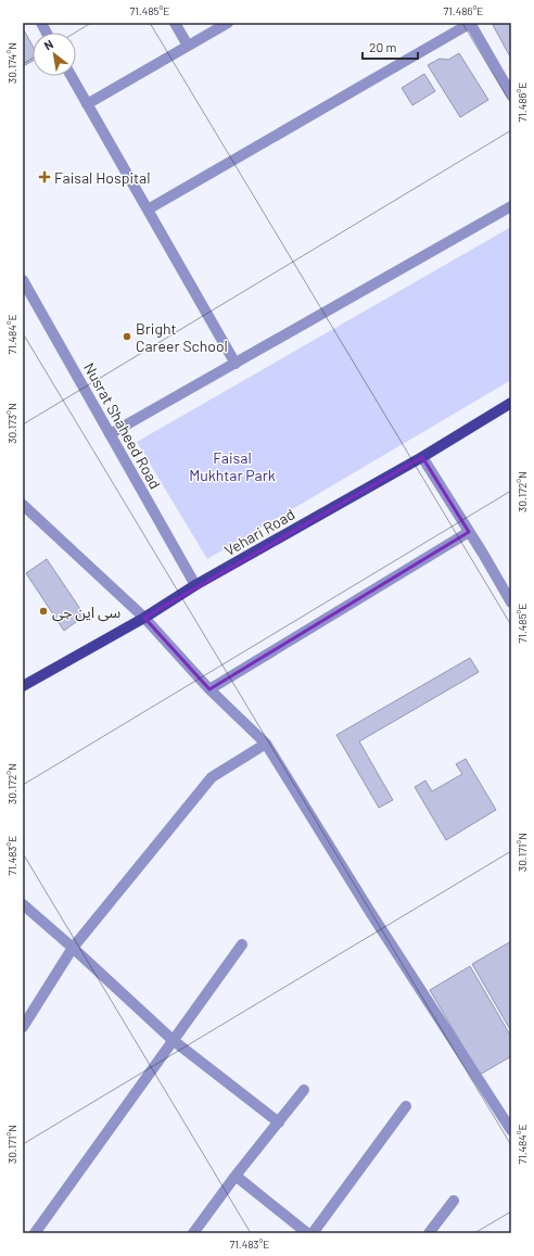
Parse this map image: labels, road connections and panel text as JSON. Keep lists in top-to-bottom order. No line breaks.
{"streets":{"main road":["Vehari Road"],"street":["Nusrat Shaheed Road"]},"crossings":[["Nusrat Shaheed Road","Vehari Road"]],"parks":["Faisal Mukhtar Park"],"places":{"health":["Faisal Hospital"],"other":["Bright Career School","سی این جی"]},"scale_bar":"20 m","north":"top left","coordinates":["71.485°E","71.486°E","30.174°N","71.484°E","30.173°N","30.172°N","30.171°N","71.483°E"]}
